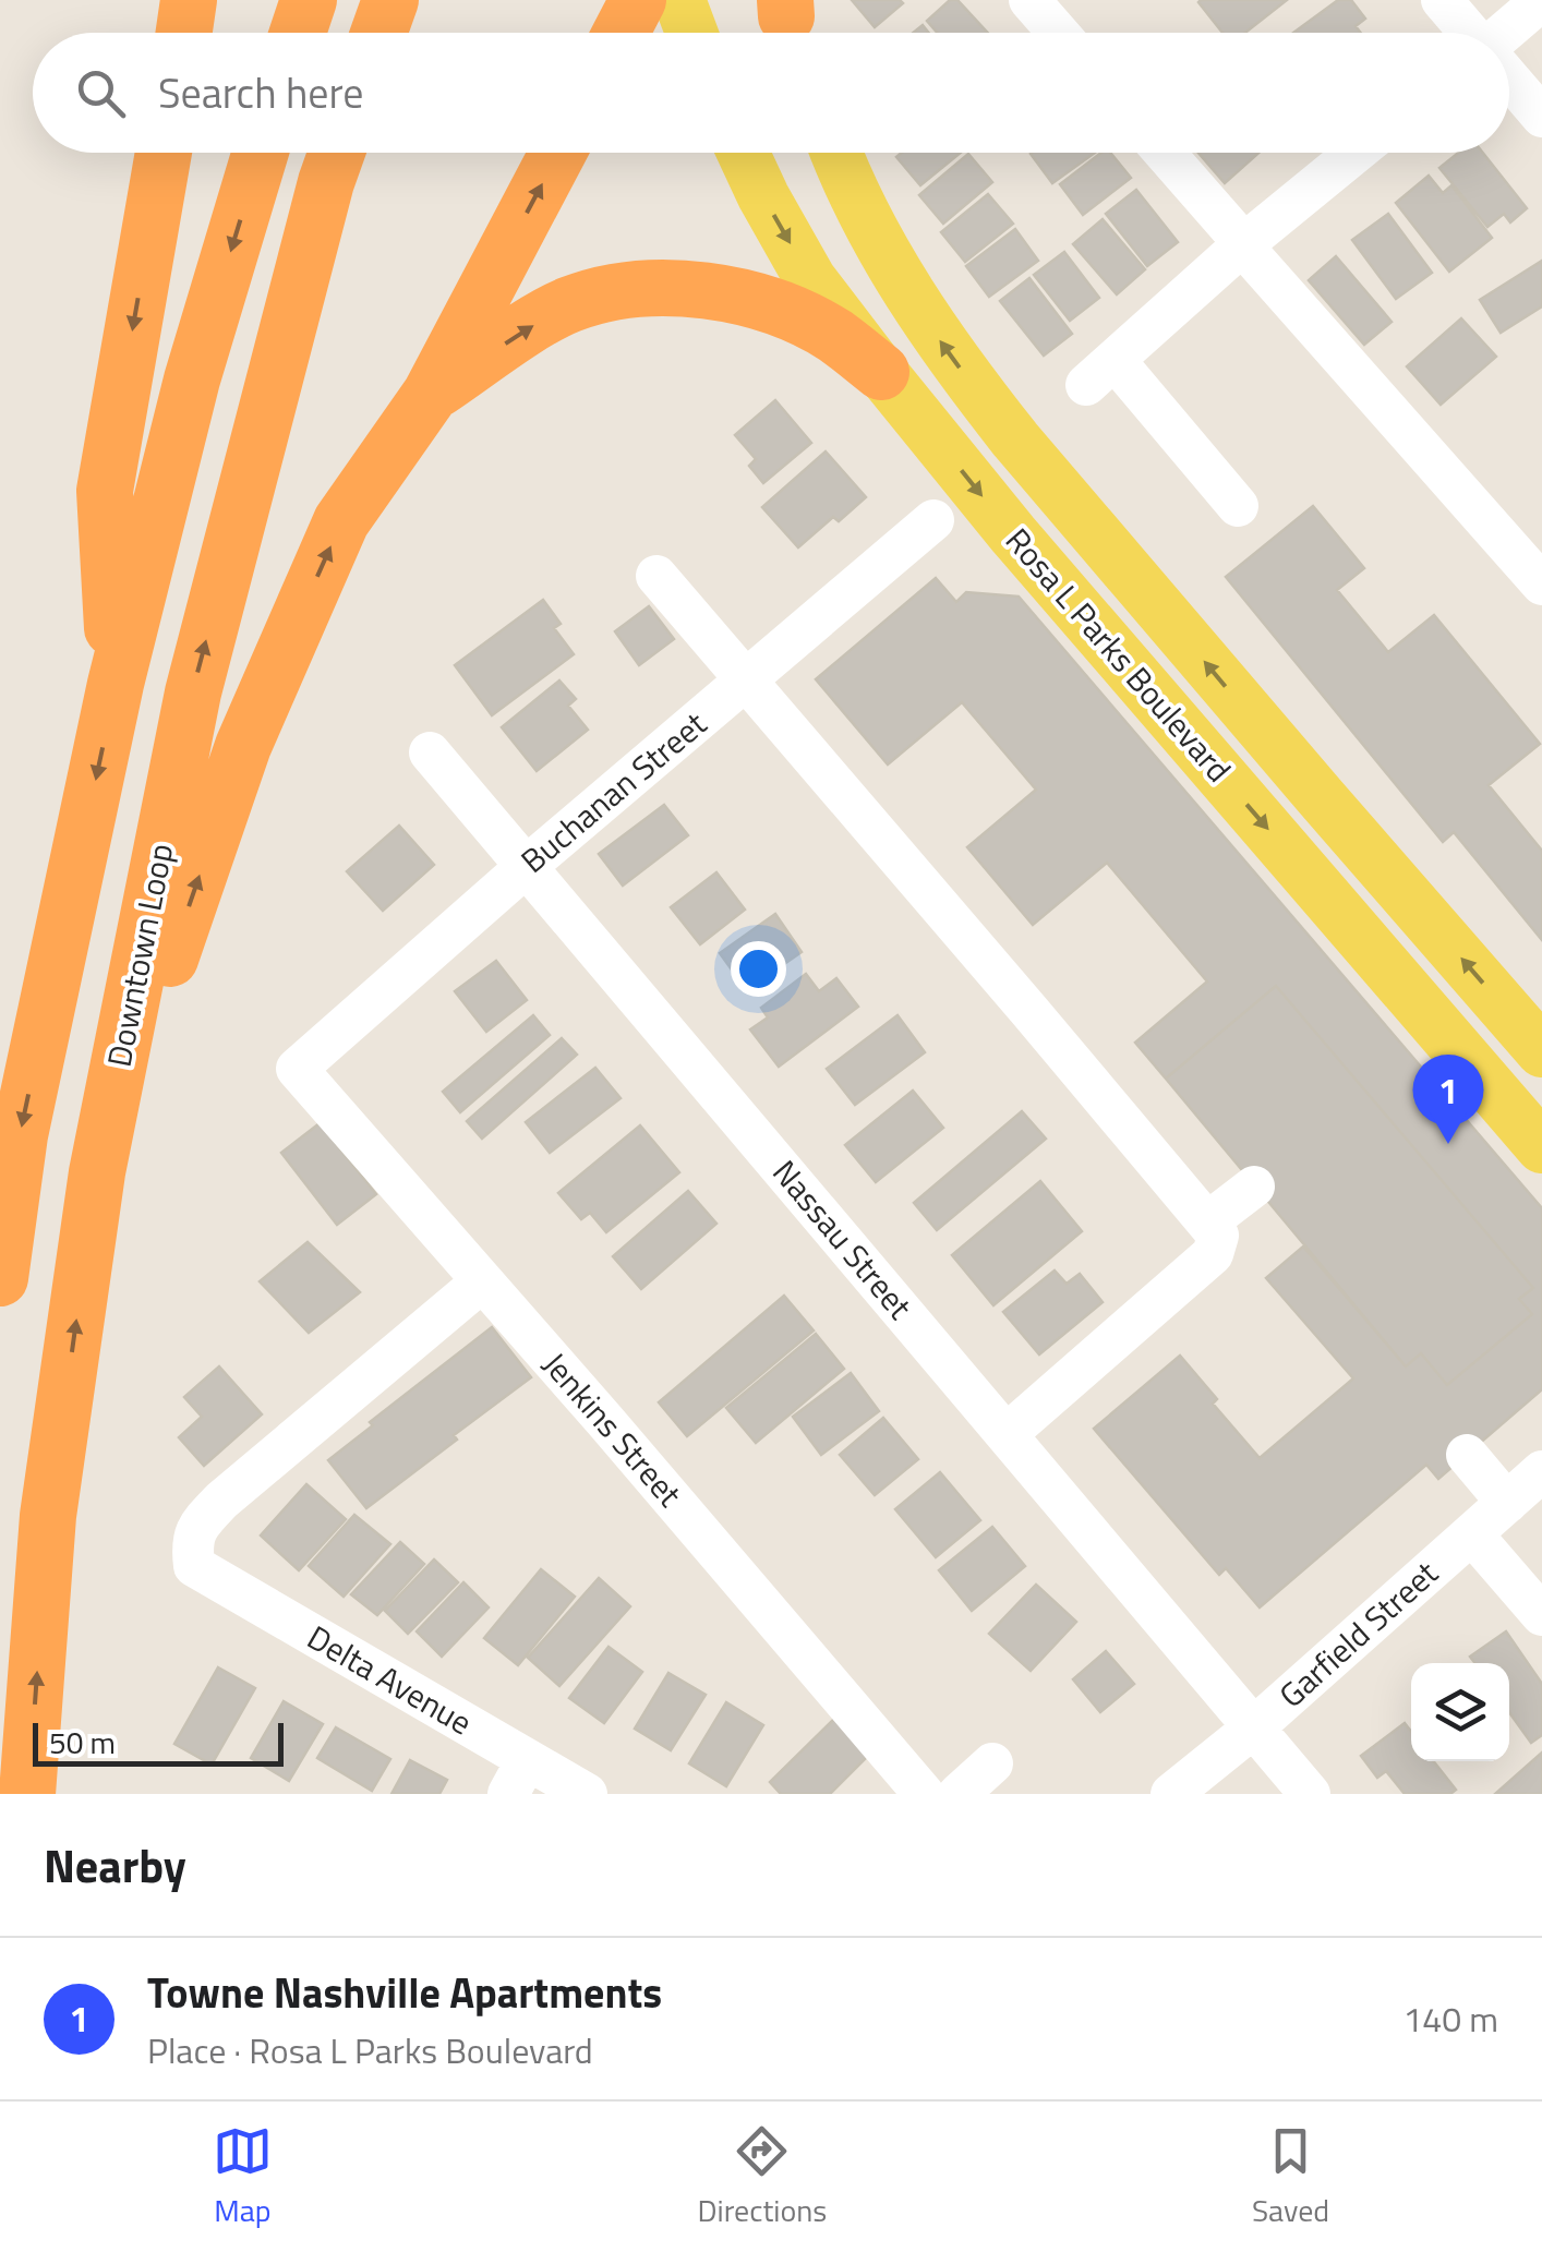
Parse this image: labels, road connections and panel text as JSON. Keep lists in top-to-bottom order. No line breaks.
{"streets":{"highway":["Downtown Loop"],"main road":["Rosa L Parks Boulevard"],"street":["Buchanan Street","Nassau Street","Jenkins Street","Garfield Street","Delta Avenue"]},"crossings":[["Buchanan Street","Nassau Street"],["Buchanan Street","Jenkins Street"],["Nassau Street","Garfield Street"],["Jenkins Street","Delta Avenue"]],"scale_bar":"50 m","page":{"search":"Search here","pins":"1","scale":"50 m","heading":"Nearby","list":[{"mark":"1","name":"Towne Nashville Apartments","note":"Place · Rosa L Parks Boulevard","value":"140 m"}],"nav":["Map","Directions","Saved"]}}
